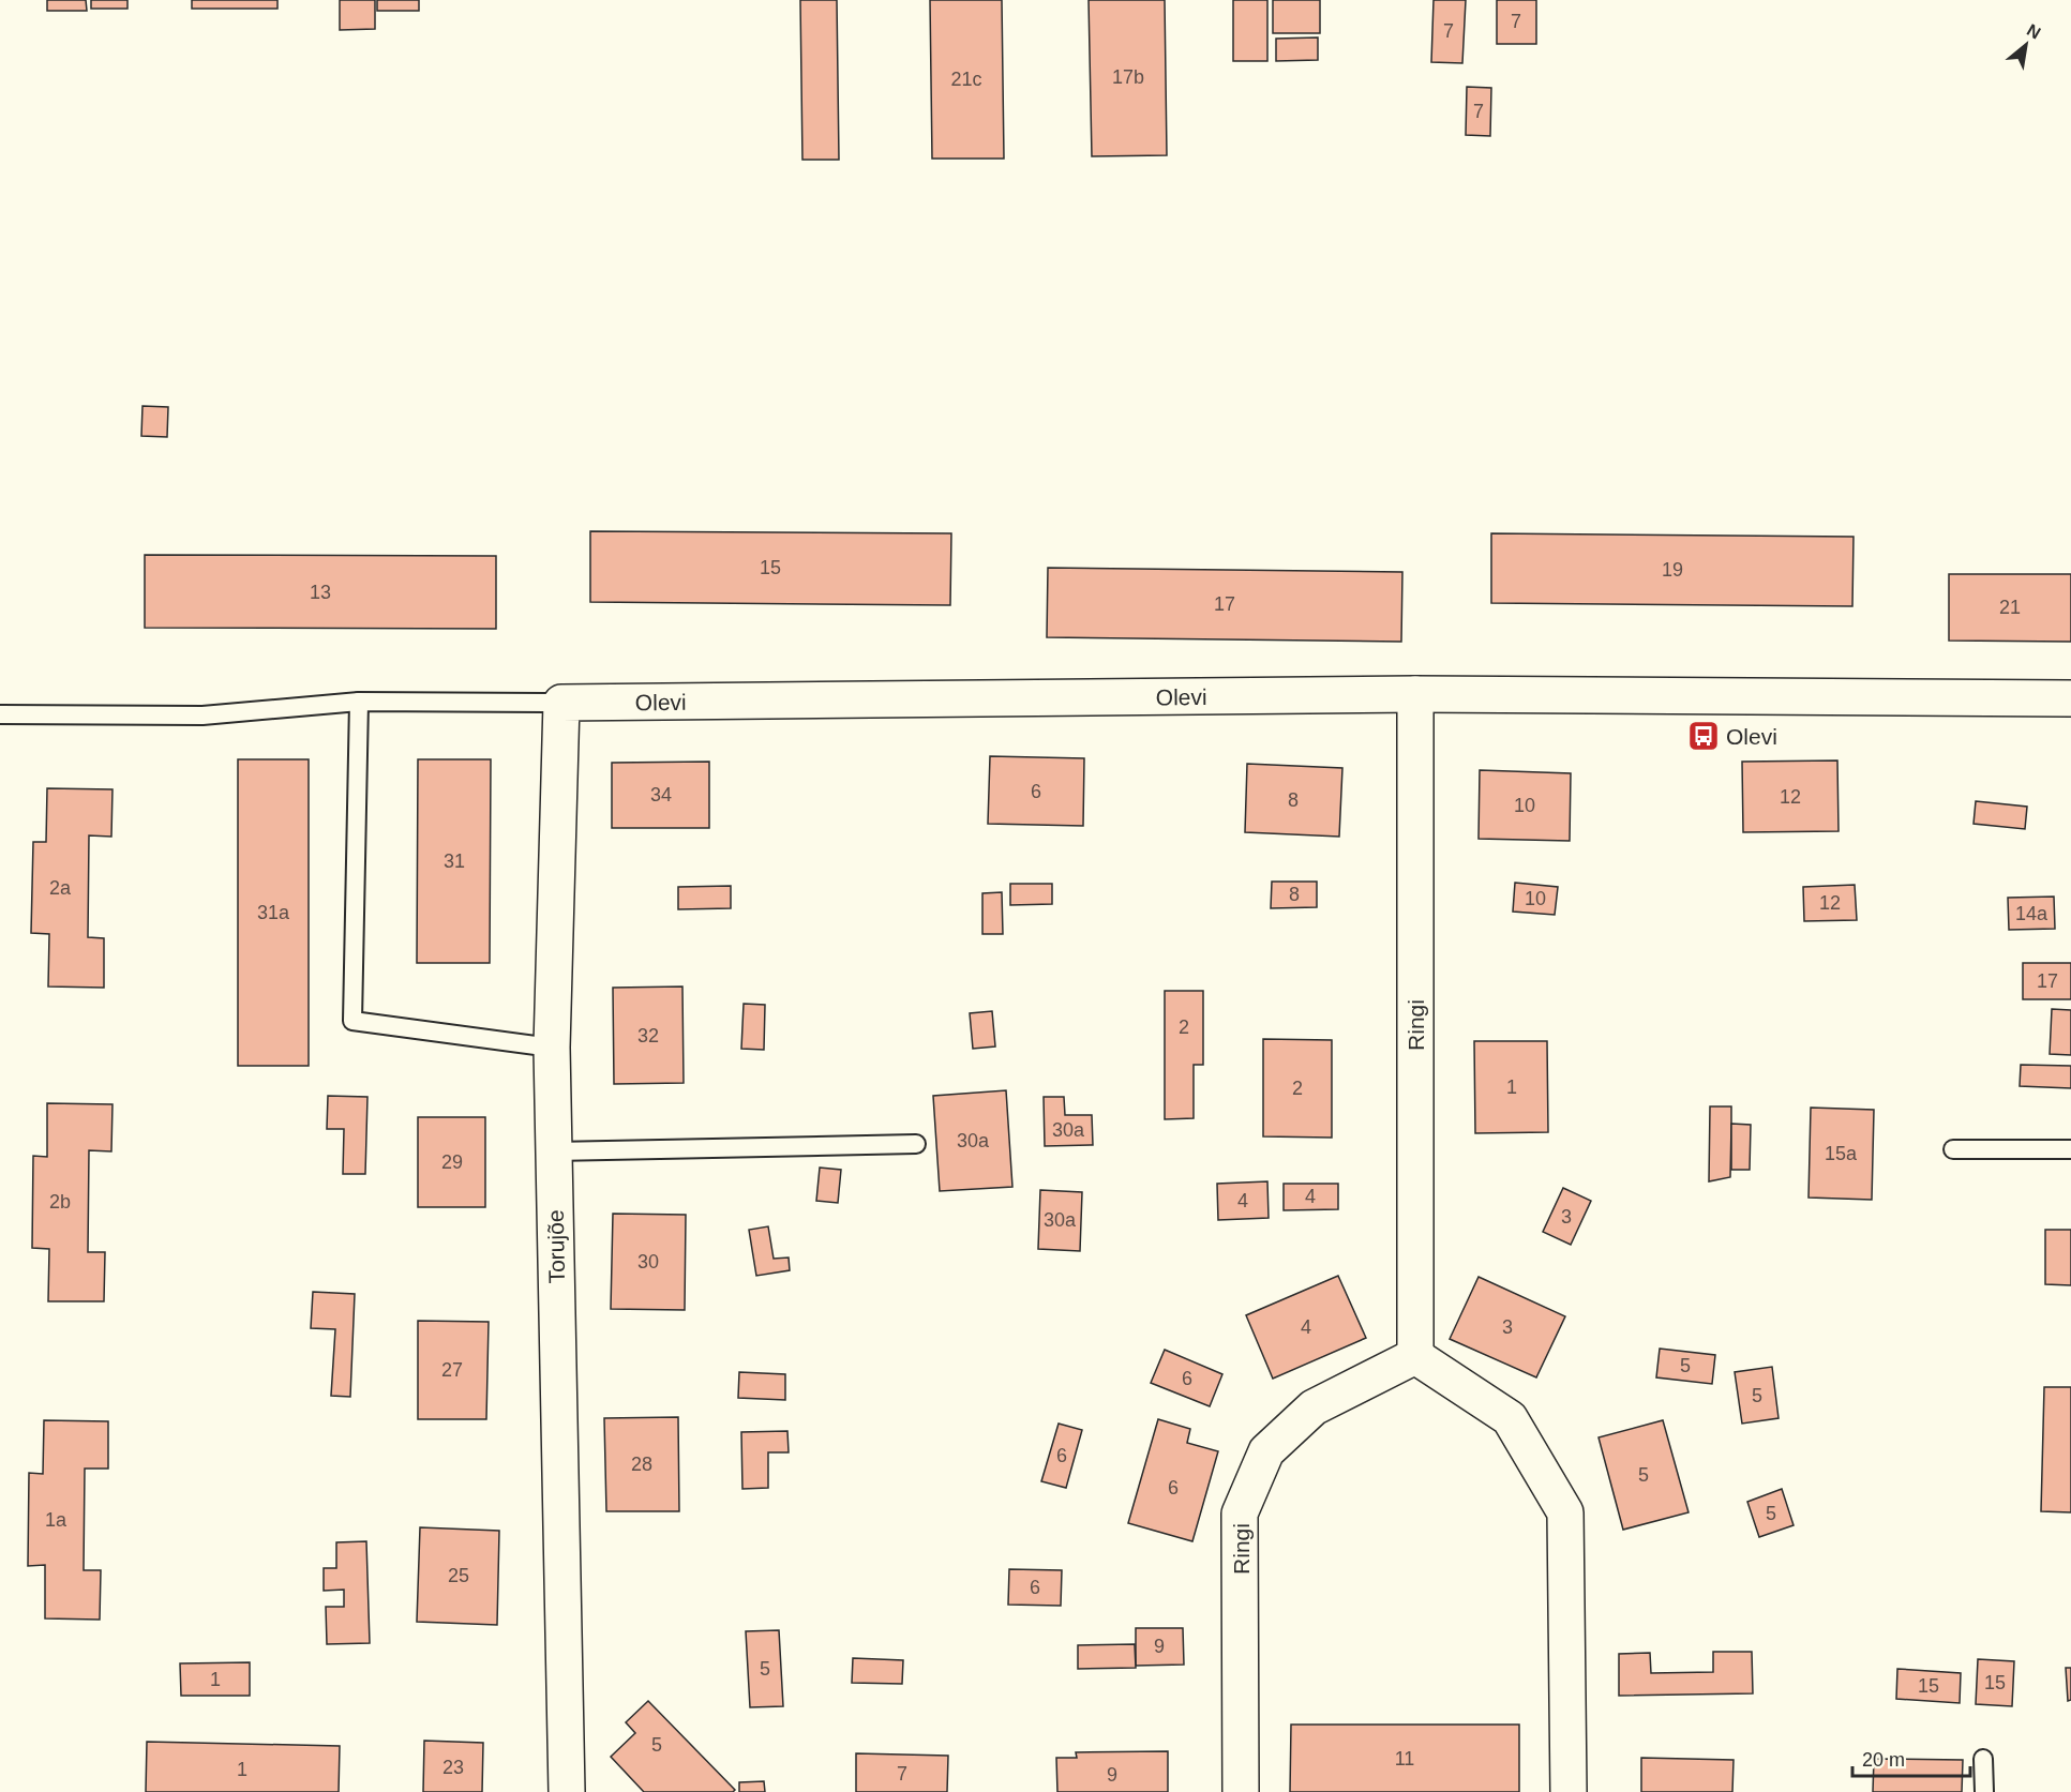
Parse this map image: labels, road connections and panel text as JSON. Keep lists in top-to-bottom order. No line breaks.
{"streets":{"street":["Olevi","Ringi","Torujõe"]},"crossings":[["Olevi","Ringi"],["Olevi","Torujõe"]],"places":{"bus stop":["Olevi"]},"house_numbers":["7","7","17b","21c","7","15","19","13","17","21","6","34","12","8","10","31","2a","8","10","12","31a","14a","17","2","32","1","2","30a","30a","15a","29","4","4","2b","3","30a","30","4","3","5","27","6","5","6","28","5","6","5","1a","25","6","9","5","1","15","15","5","11","23","1","7","9"],"scale_bar":"20 m","north":"top right"}
